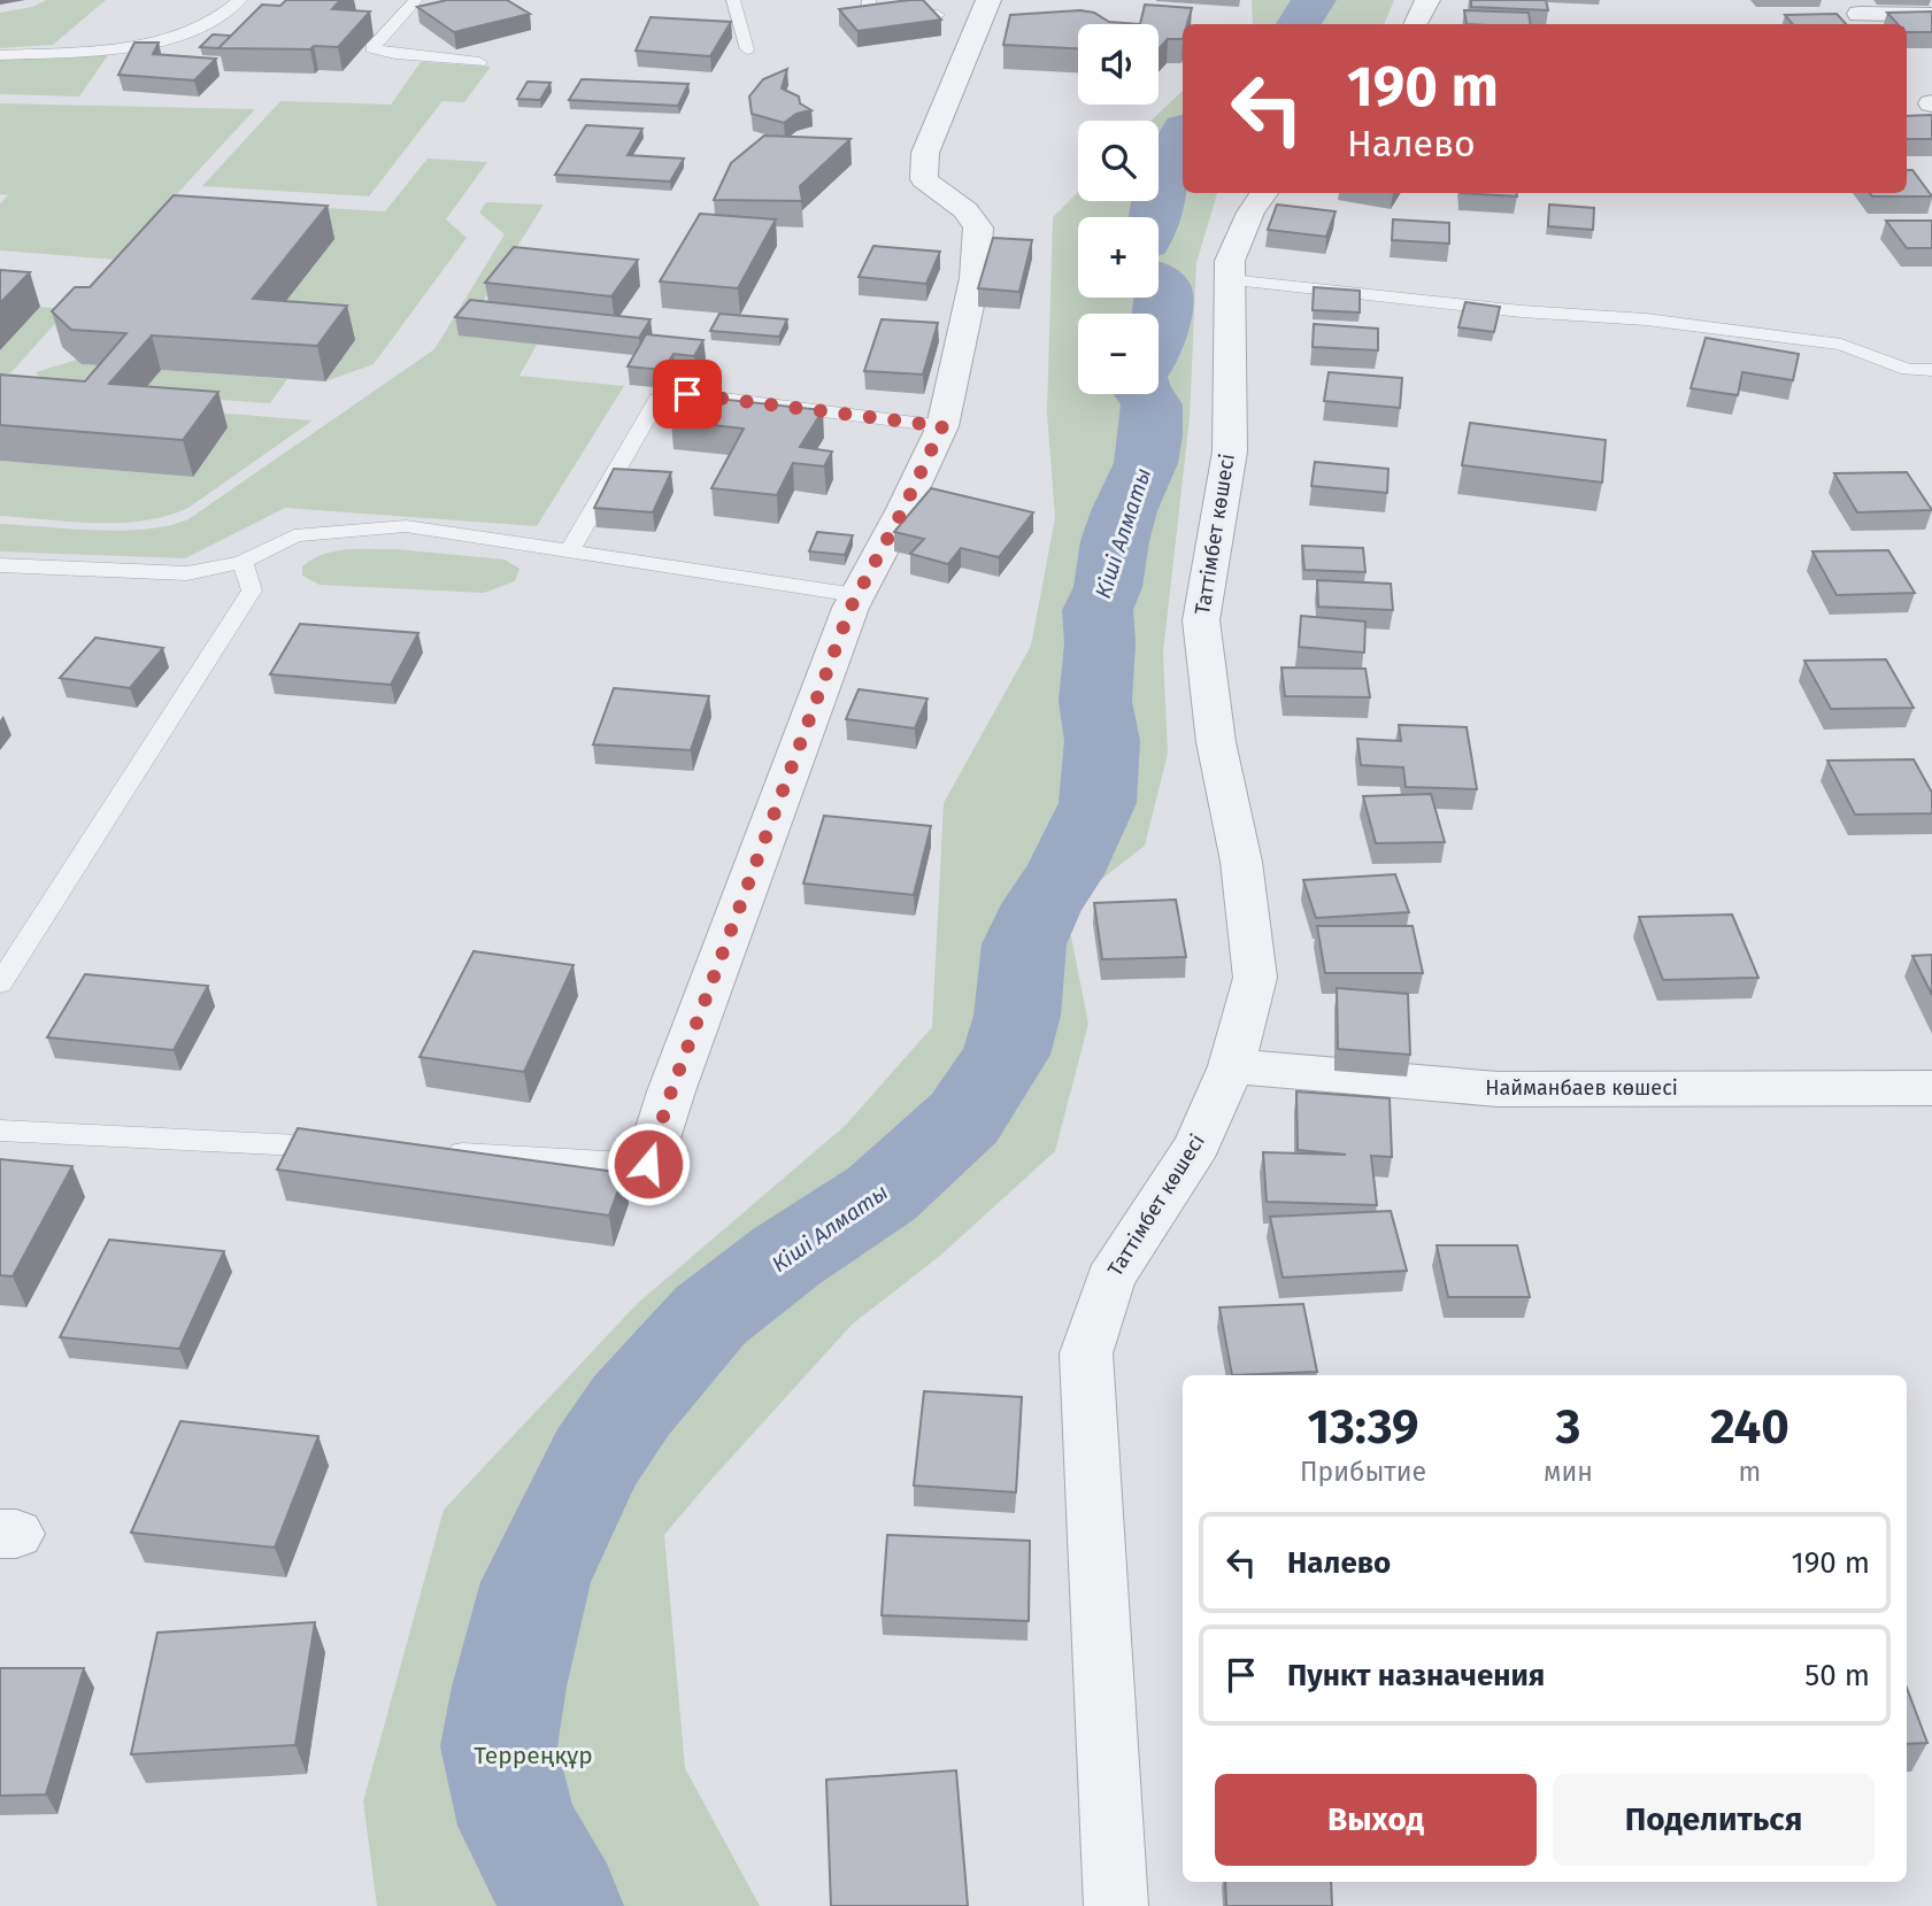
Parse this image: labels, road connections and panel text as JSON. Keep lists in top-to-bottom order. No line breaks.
{"streets":{"street":["Таттімбет көшесі","Найманбаев көшесі"]},"crossings":[["Таттімбет көшесі","Найманбаев көшесі"]],"water":["Кіші Алматы"],"parks":["Терреңқұр"],"page":{"map_buttons":["+","−"],"turn":["190 m","Налево"],"eta":["13:39","Прибытие","3","мин","240","m"],"list":[{"name":"Налево","value":"190 m"},{"name":"Пункт назначения","value":"50 m"}],"buttons":["Выход","Поделиться"]}}
